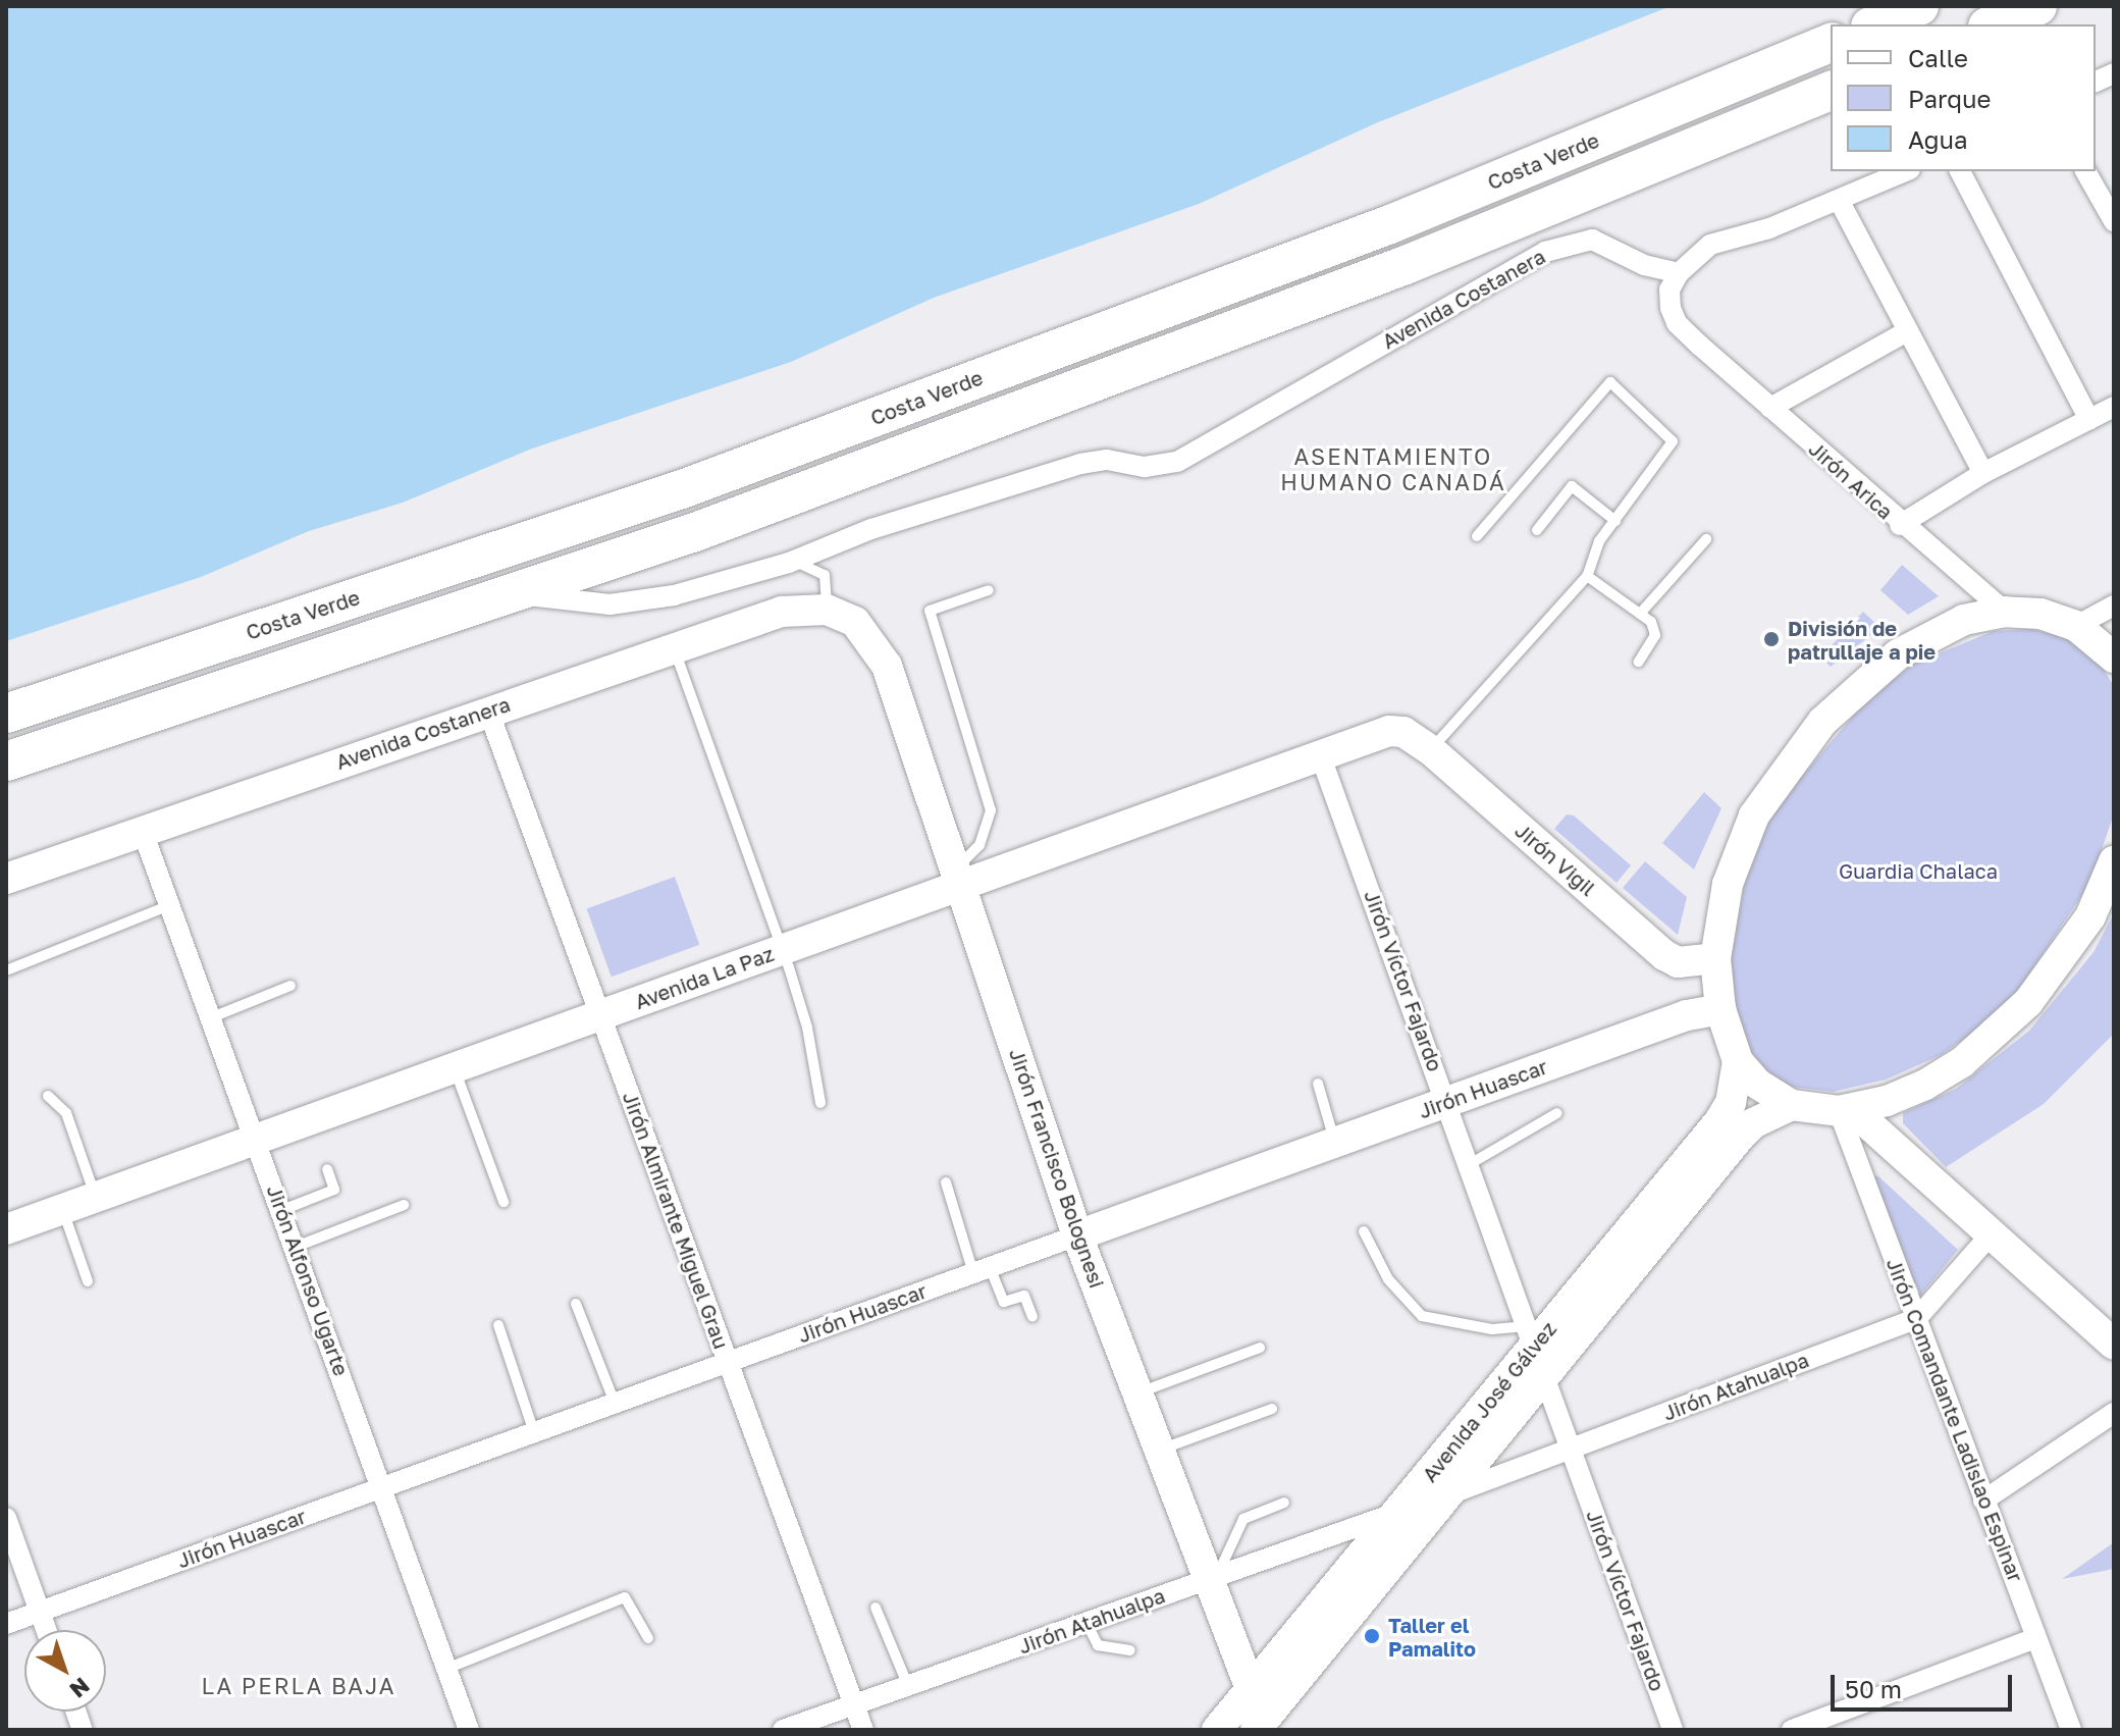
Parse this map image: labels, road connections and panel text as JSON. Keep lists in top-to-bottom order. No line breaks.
{"streets":{"highway":["Costa Verde"],"main road":["Avenida Costanera","Jirón Vigil","Avenida La Paz","Jirón Huascar","Jirón Francisco Bolognesi","Avenida José Gálvez"],"street":["Jirón Arica","Jirón Víctor Fajardo","Jirón Almirante Miguel Grau","Jirón Alfonso Ugarte","Jirón Atahualpa","Jirón Comandante Ladislao Espinar"]},"crossings":[["Avenida Costanera","Jirón Arica"],["Avenida Costanera","Jirón Francisco Bolognesi"],["Avenida Costanera","Jirón Almirante Miguel Grau"],["Avenida Costanera","Jirón Alfonso Ugarte"],["Jirón Vigil","Avenida La Paz"],["Avenida La Paz","Jirón Víctor Fajardo"],["Avenida La Paz","Jirón Francisco Bolognesi"],["Avenida La Paz","Jirón Almirante Miguel Grau"],["Avenida La Paz","Jirón Alfonso Ugarte"],["Jirón Víctor Fajardo","Jirón Huascar"],["Jirón Víctor Fajardo","Jirón Atahualpa"],["Jirón Víctor Fajardo","Avenida José Gálvez"],["Jirón Huascar","Jirón Francisco Bolognesi"],["Jirón Huascar","Jirón Almirante Miguel Grau"],["Jirón Huascar","Jirón Alfonso Ugarte"],["Jirón Francisco Bolognesi","Jirón Atahualpa"],["Jirón Francisco Bolognesi","Avenida José Gálvez"],["Jirón Almirante Miguel Grau","Jirón Atahualpa"],["Jirón Atahualpa","Avenida José Gálvez"],["Jirón Atahualpa","Jirón Comandante Ladislao Espinar"]],"districts":["ASENTAMIENTO HUMANO CANADÁ","LA PERLA BAJA"],"parks":["Guardia Chalaca"],"places":["División de patrullaje a pie","Taller el Pamalito"],"legend":["Calle","Parque","Agua"],"scale_bar":"50 m","north":"bottom right"}
